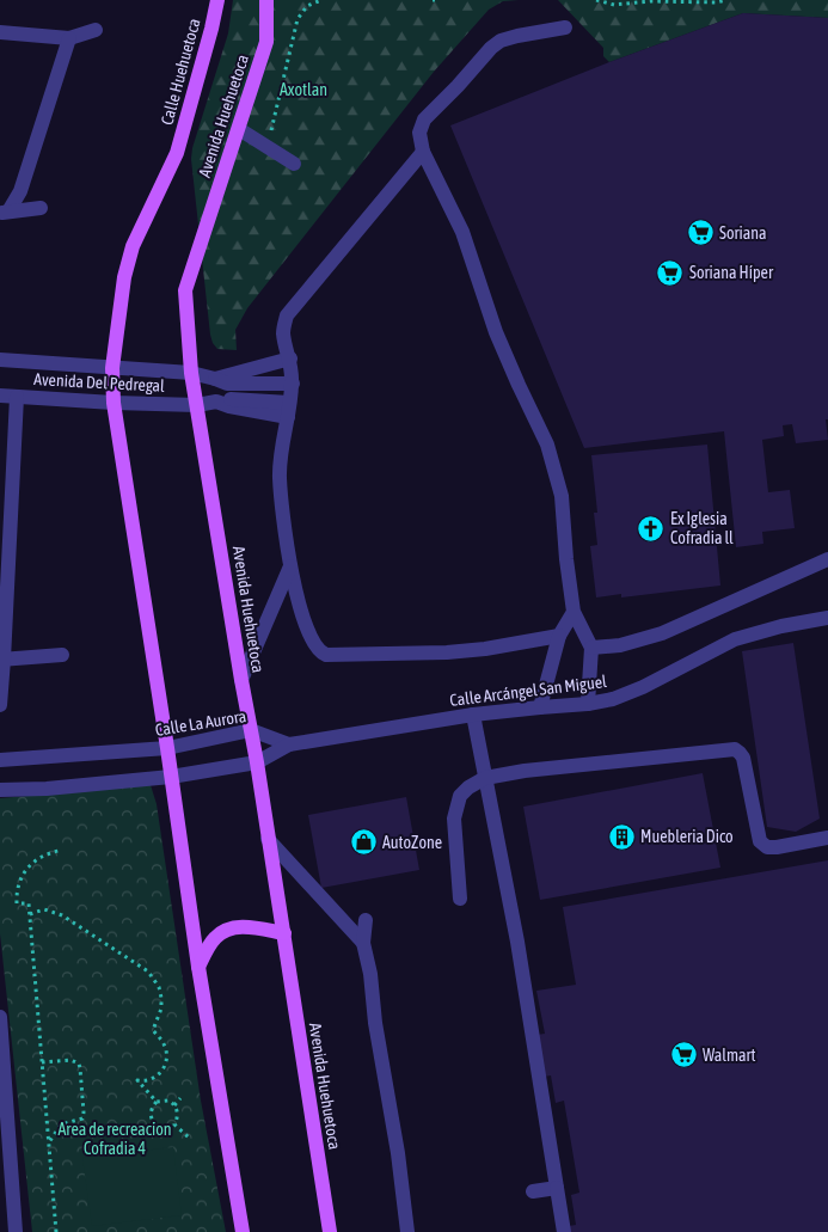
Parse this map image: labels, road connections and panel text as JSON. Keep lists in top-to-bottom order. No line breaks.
{"streets":{"main road":["Calle Huehuetoca","Avenida Huehuetoca"],"street":["Avenida Del Pedregal","Calle Arcángel San Miguel","Calle La Aurora"]},"crossings":[["Calle Huehuetoca","Avenida Huehuetoca"],["Avenida Huehuetoca","Avenida Del Pedregal"],["Avenida Huehuetoca","Calle La Aurora"],["Calle Arcángel San Miguel","Calle La Aurora"]],"parks":["Axotlan","Area de recreacion Cofradia 4"],"places":{"supermarket":["Soriana","Soriana Híper","Walmart"],"church":["Ex Iglesia Cofradia ll"],"building":["Muebleria Dico"],"shop":["AutoZone"]}}
